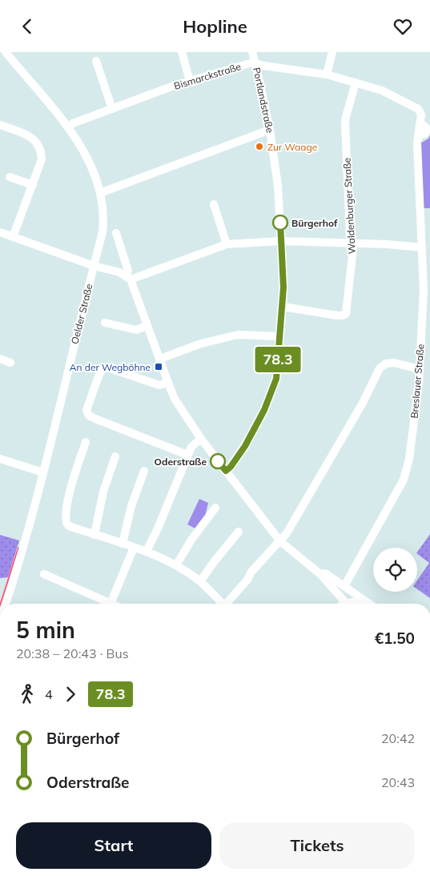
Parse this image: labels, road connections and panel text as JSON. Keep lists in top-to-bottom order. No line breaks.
{"streets":{"street":["Bismarckstraße","Portlandstraße","Waldenburger Straße","Oelder Straße","Breslauer Straße"]},"crossings":[["Bismarckstraße","Portlandstraße"],["Bismarckstraße","Waldenburger Straße"],["Bismarckstraße","Oelder Straße"],["Bismarckstraße","Breslauer Straße"],["Portlandstraße","Waldenburger Straße"]],"places":{"other":["Zur Waage","Bürgerhof","Oderstraße"],"transit":["An der Wegböhne"]},"lines":["bus line 78.3"],"page":{"header":"Hopline","on_map":"78.3","heading":["5 min","20:38 – 20:43 · Bus","€1.50"],"legs":["4","78.3"],"list":[{"name":"Bürgerhof","value":"20:42"},{"name":"Oderstraße","value":"20:43"}],"buttons":["Start","Tickets"]}}
